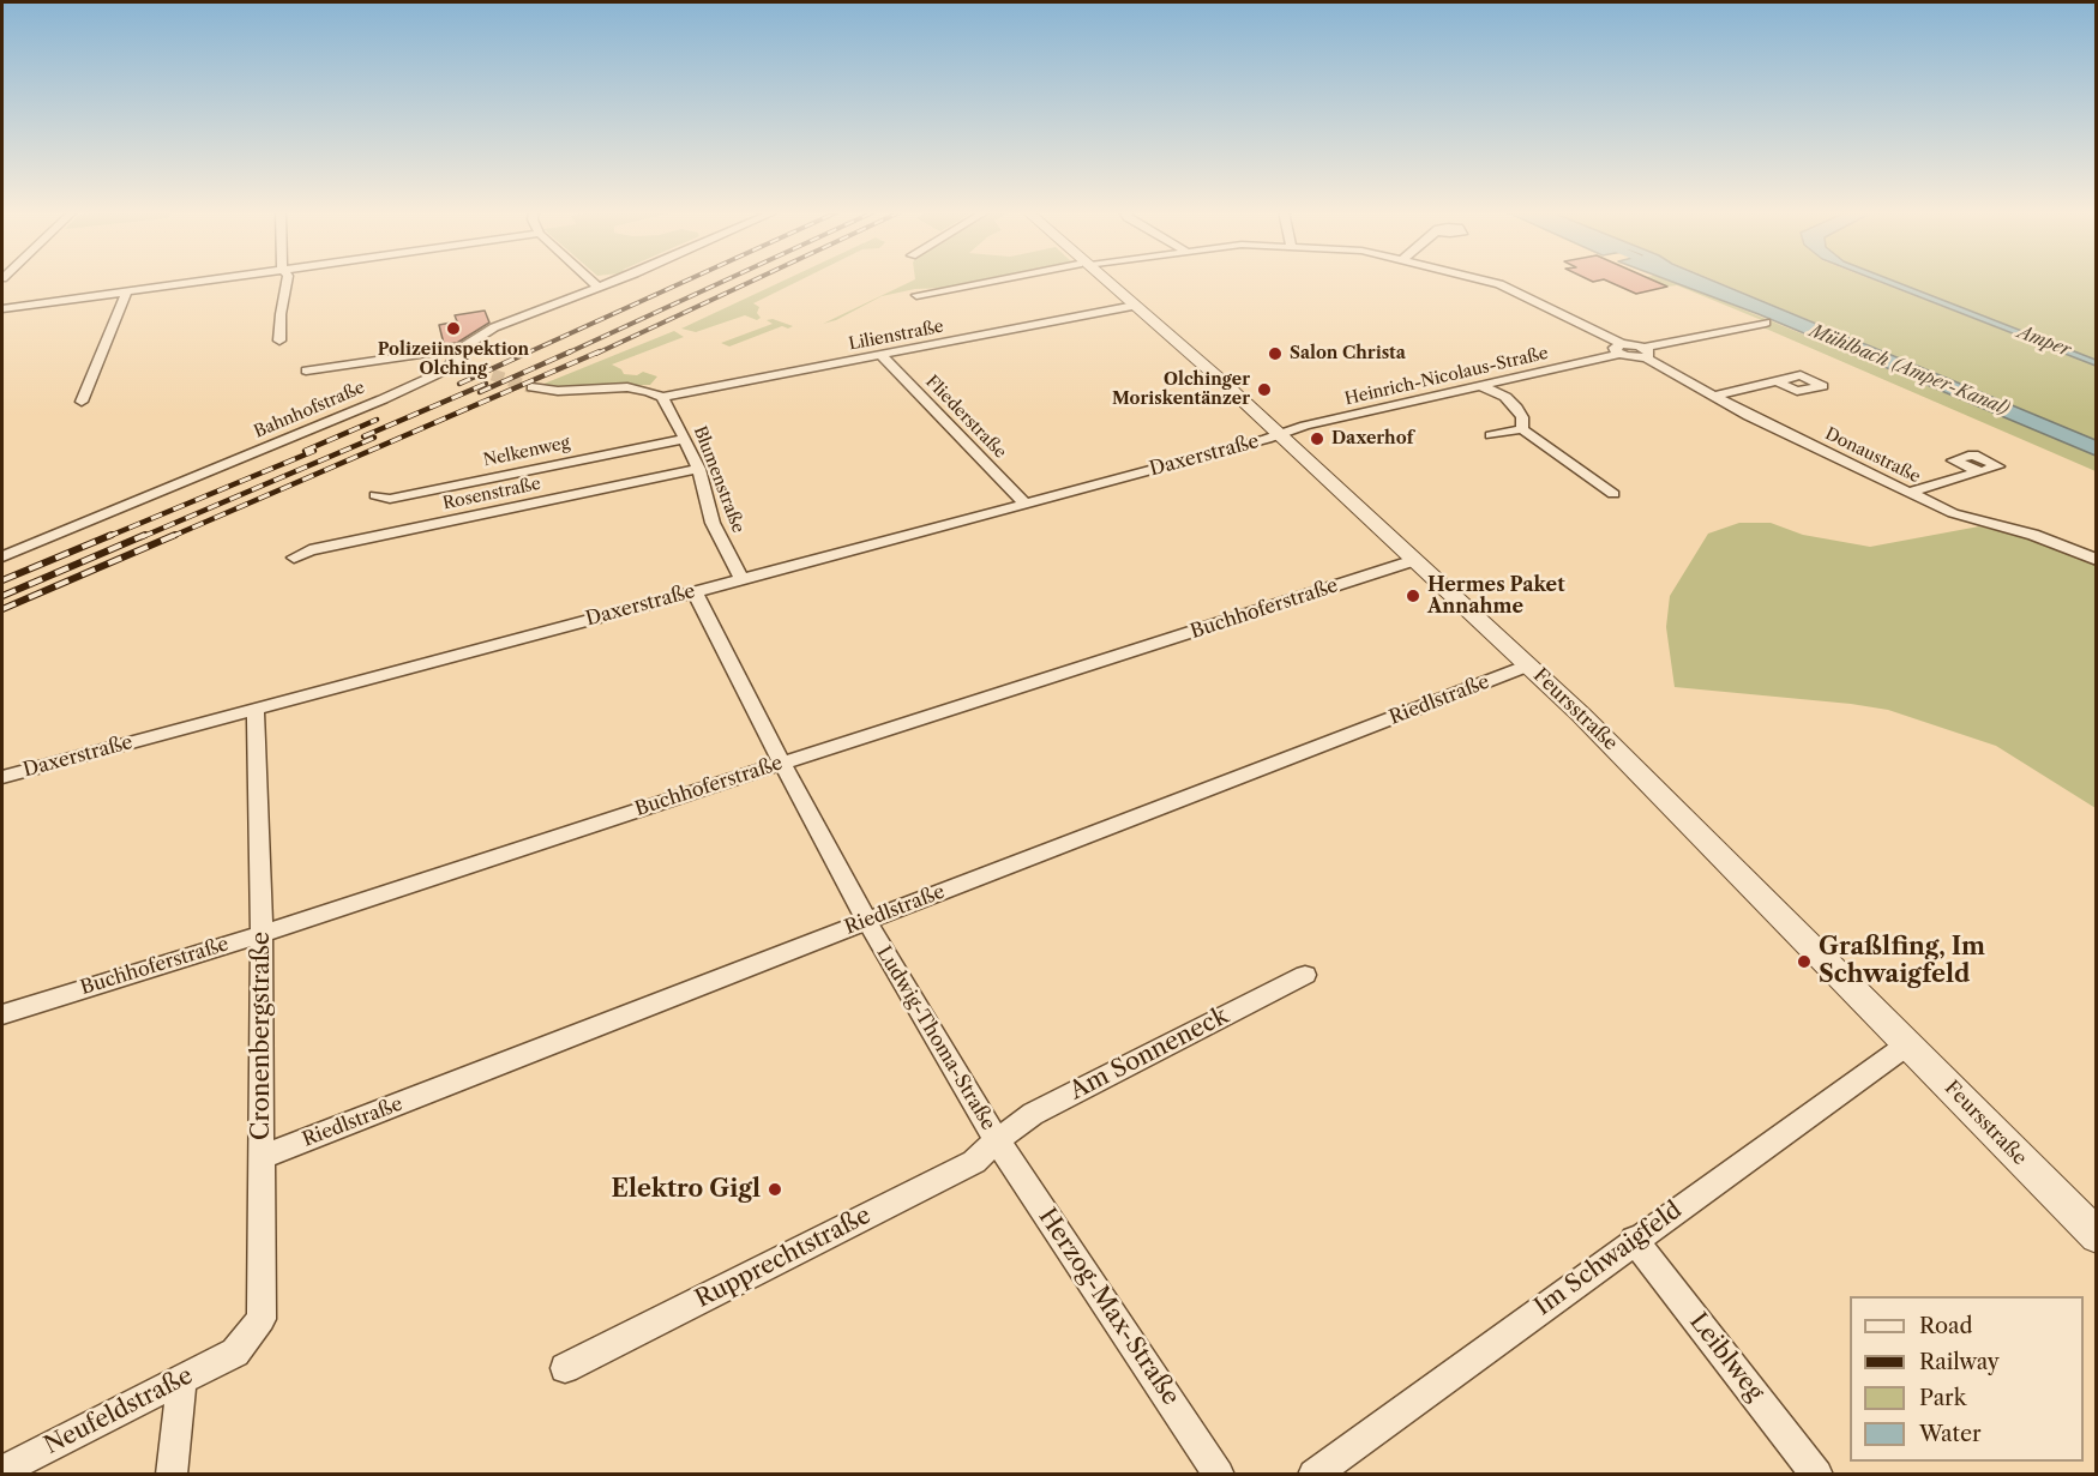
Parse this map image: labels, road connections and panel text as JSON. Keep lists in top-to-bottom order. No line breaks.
{"streets":{"street":["Lilienstraße","Heinrich-Nicolaus-Straße","Bahnhofstraße","Fliederstraße","Nelkenweg","Daxerstraße","Donaustraße","Blumenstraße","Rosenstraße","Buchhoferstraße","Riedlstraße","Feursstraße","Cronenbergstraße","Ludwig-Thoma-Straße","Am Sonneneck","Rupprechtstraße","Im Schwaigfeld","Herzog-Max-Straße","Leiblweg","Neufeldstraße"]},"crossings":[["Lilienstraße","Fliederstraße"],["Lilienstraße","Blumenstraße"],["Lilienstraße","Feursstraße"],["Heinrich-Nicolaus-Straße","Daxerstraße"],["Heinrich-Nicolaus-Straße","Donaustraße"],["Heinrich-Nicolaus-Straße","Feursstraße"],["Fliederstraße","Daxerstraße"],["Nelkenweg","Blumenstraße"],["Daxerstraße","Blumenstraße"],["Daxerstraße","Feursstraße"],["Daxerstraße","Cronenbergstraße"],["Daxerstraße","Ludwig-Thoma-Straße"],["Blumenstraße","Rosenstraße"],["Buchhoferstraße","Feursstraße"],["Buchhoferstraße","Cronenbergstraße"],["Buchhoferstraße","Ludwig-Thoma-Straße"],["Riedlstraße","Feursstraße"],["Riedlstraße","Cronenbergstraße"],["Riedlstraße","Ludwig-Thoma-Straße"],["Feursstraße","Im Schwaigfeld"],["Cronenbergstraße","Neufeldstraße"],["Ludwig-Thoma-Straße","Am Sonneneck"],["Ludwig-Thoma-Straße","Rupprechtstraße"],["Ludwig-Thoma-Straße","Herzog-Max-Straße"],["Am Sonneneck","Rupprechtstraße"],["Am Sonneneck","Herzog-Max-Straße"],["Rupprechtstraße","Herzog-Max-Straße"],["Im Schwaigfeld","Leiblweg"]],"water":["Amper","Mühlbach (Amper-Kanal)"],"places":["Polizeiinspektion Olching","Salon Christa","Olchinger Moriskentänzer","Daxerhof","Hermes Paket Annahme","Graßlfing, Im Schwaigfeld","Elektro Gigl"],"legend":["Road","Railway","Park","Water"]}
